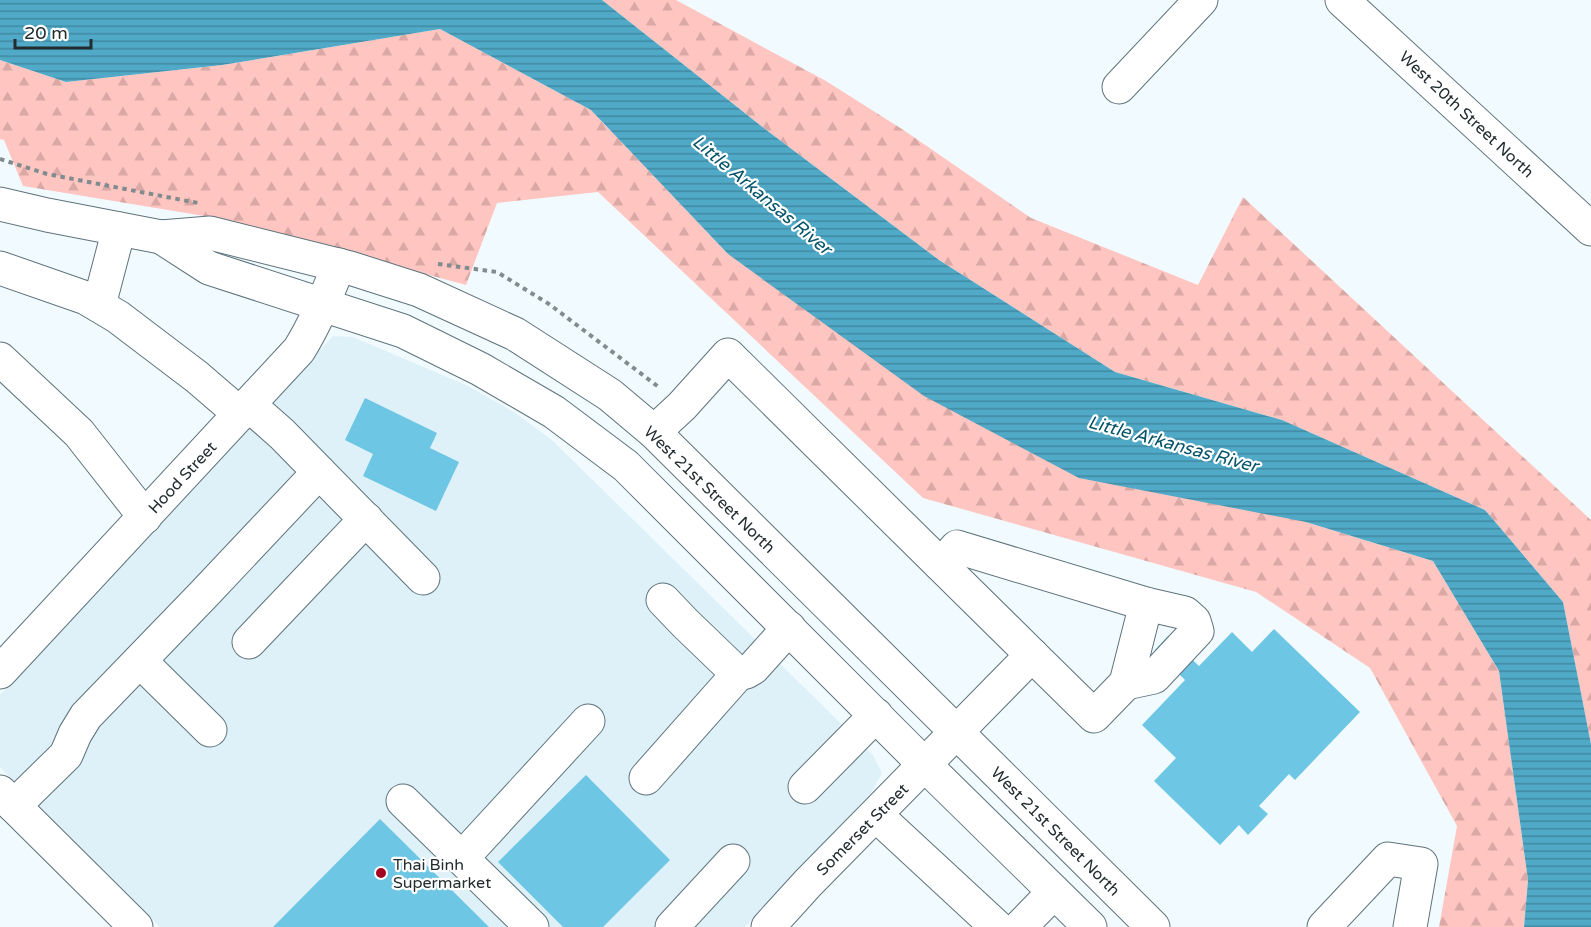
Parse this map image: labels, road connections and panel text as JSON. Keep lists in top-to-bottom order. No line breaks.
{"streets":{"main road":["West 20th Street North","Hood Street","West 21st Street North","Somerset Street"]},"crossings":[["Hood Street","West 21st Street North"],["West 21st Street North","Somerset Street"]],"water":["Little Arkansas River"],"places":["Thai Binh Supermarket"],"scale_bar":"20 m"}
